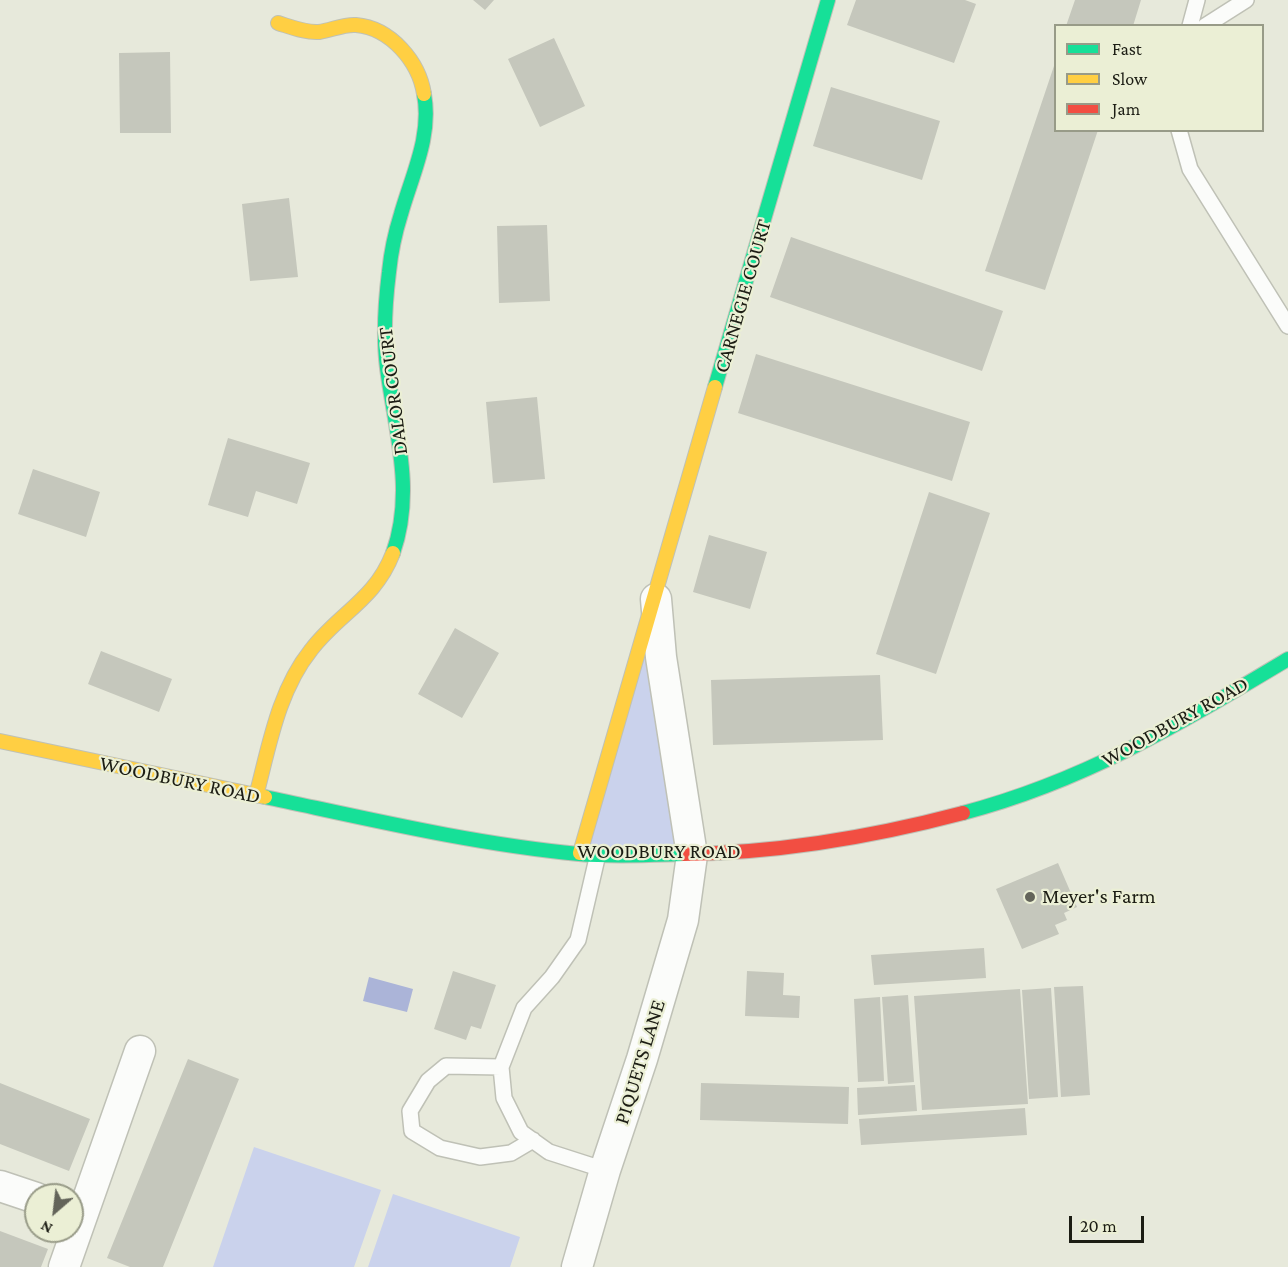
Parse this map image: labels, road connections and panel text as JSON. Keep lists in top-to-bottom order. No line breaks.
{"streets":{"street":["CARNEGIE COURT","DALOR COURT","WOODBURY ROAD","PIQUETS LANE"]},"crossings":[["CARNEGIE COURT","WOODBURY ROAD"],["CARNEGIE COURT","PIQUETS LANE"],["DALOR COURT","WOODBURY ROAD"],["WOODBURY ROAD","PIQUETS LANE"]],"places":["Meyer's Farm"],"legend":["Fast","Slow","Jam"],"scale_bar":"20 m","north":"bottom left"}
